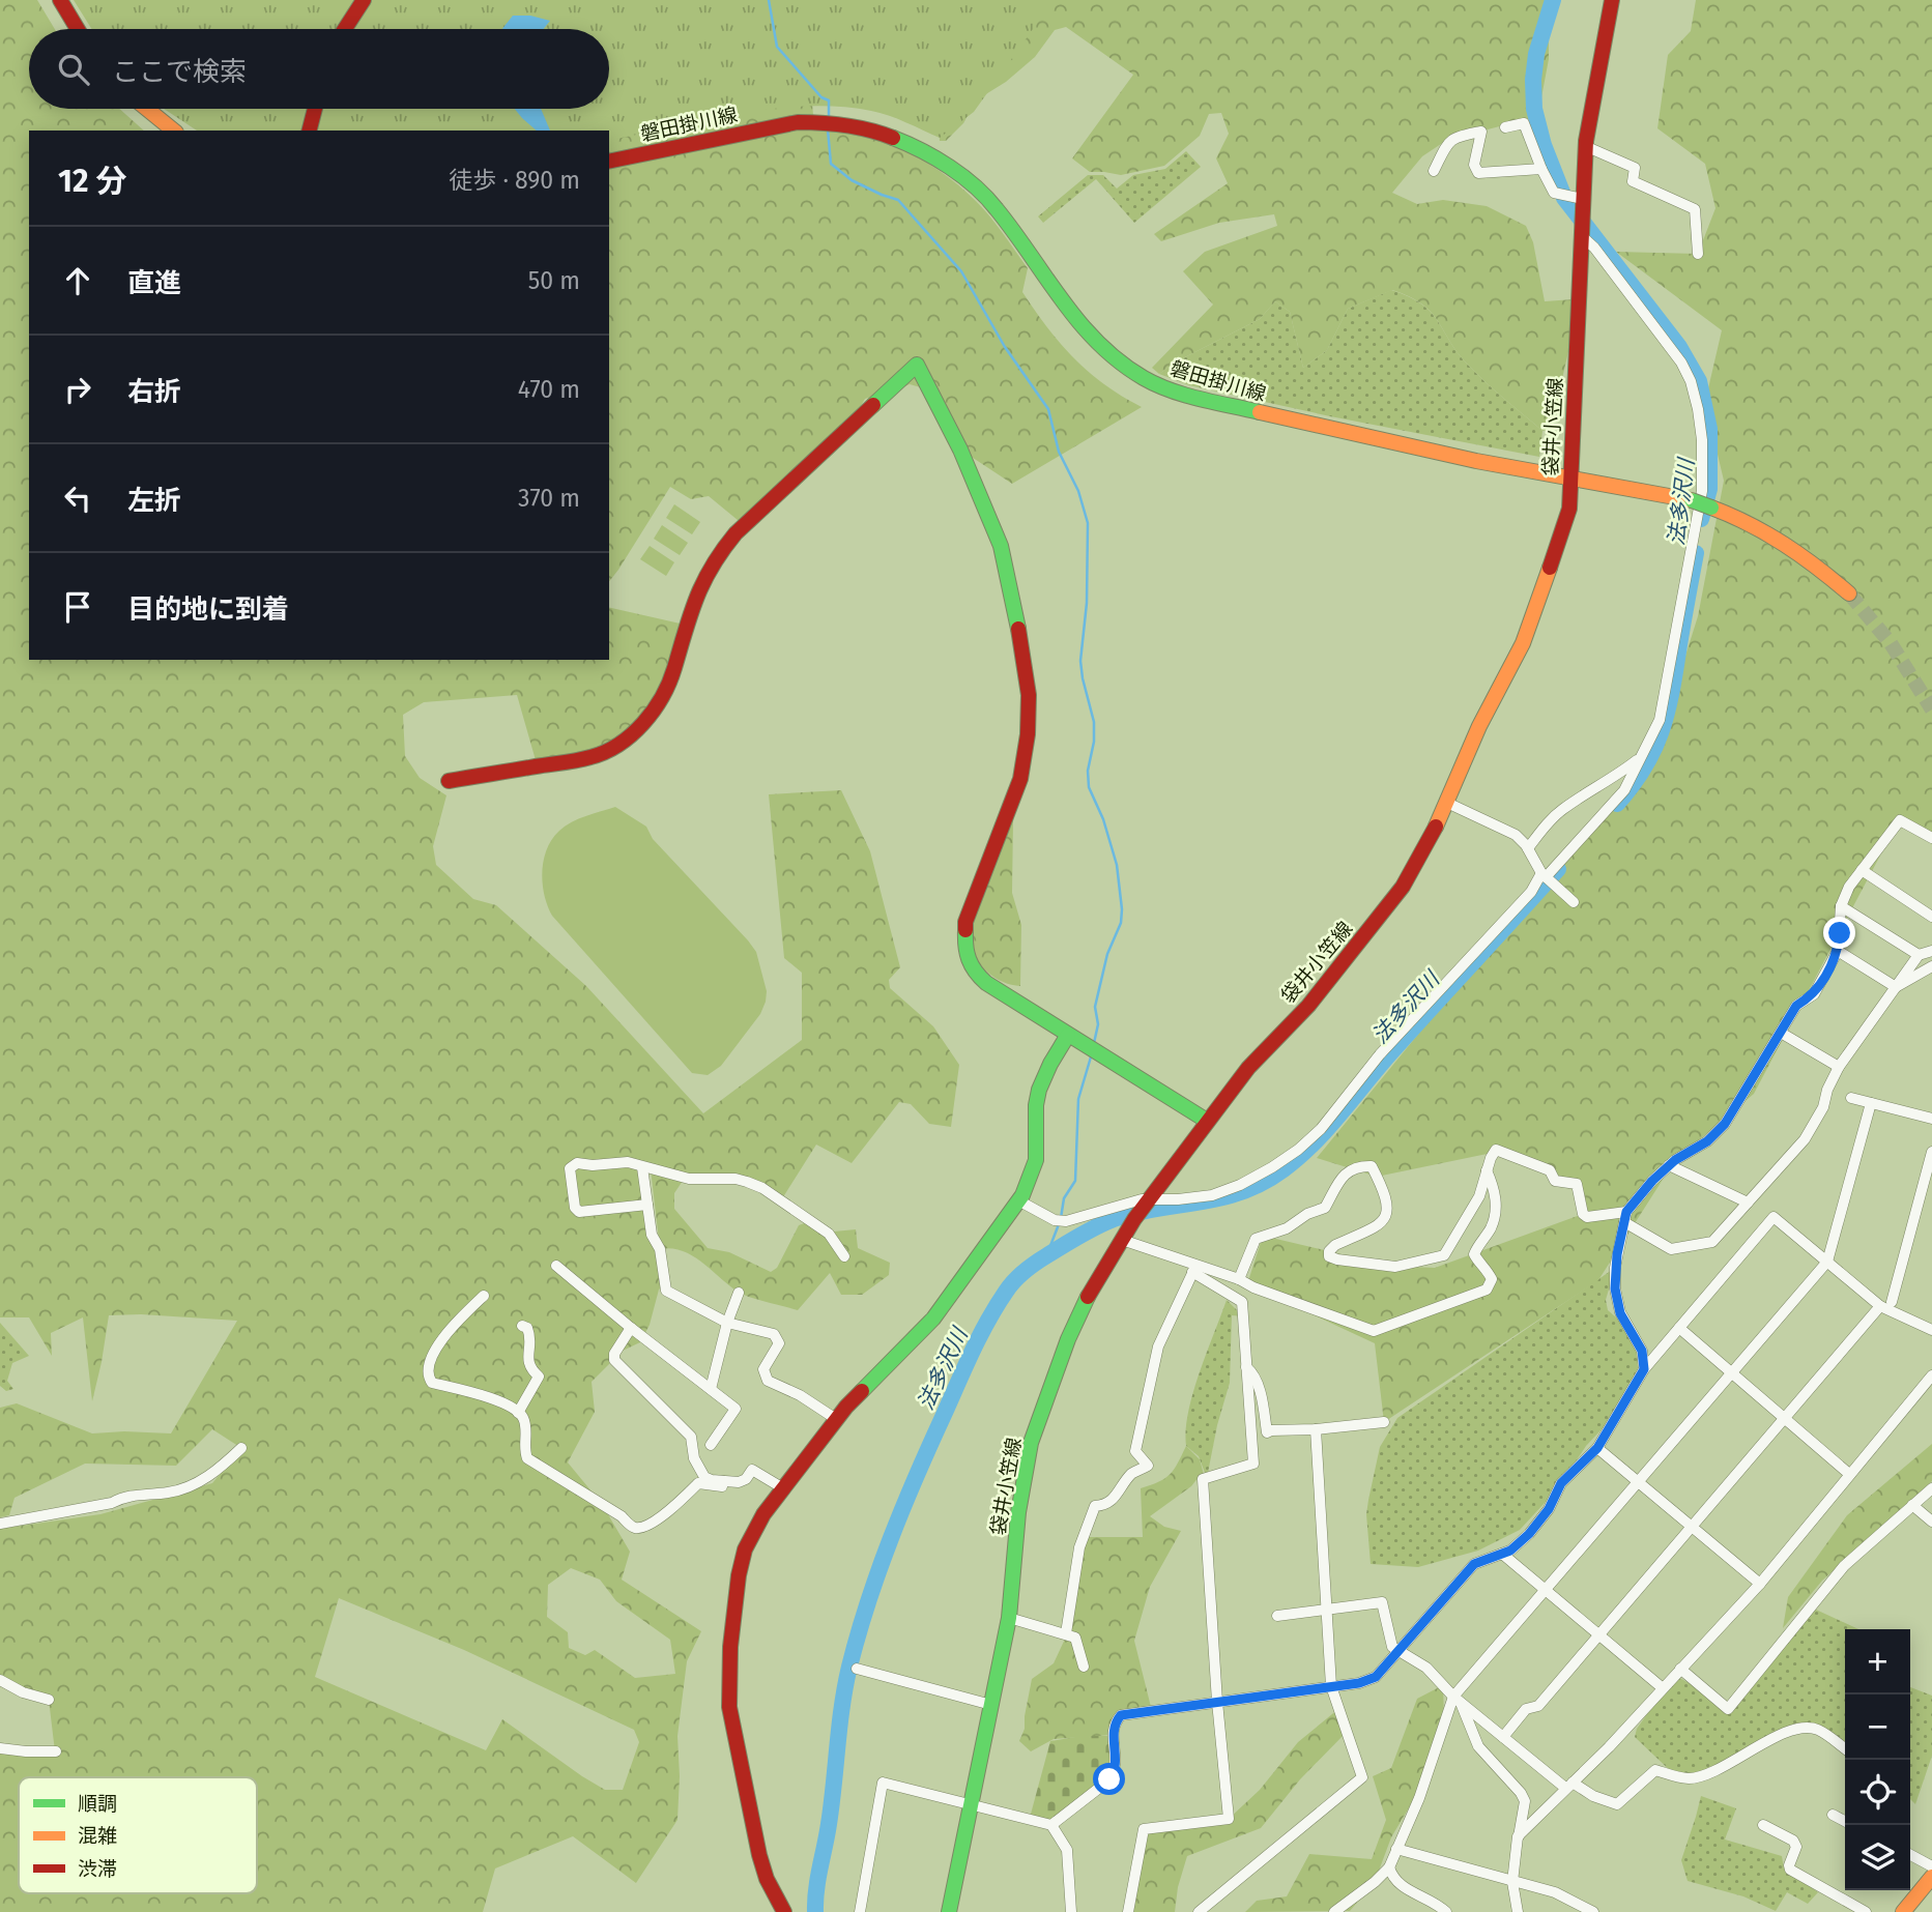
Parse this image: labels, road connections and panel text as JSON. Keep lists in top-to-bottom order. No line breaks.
{"streets":{"main road":["磐田掛川線","袋井小笠線"]},"crossings":[["磐田掛川線","袋井小笠線"]],"water":["法多沢川"],"legend":["順調","混雑","渋滞"],"page":{"search":"ここで検索","heading":["12 分","徒歩 · 890 m"],"list":[["直進","50 m"],["右折","470 m"],["左折","370 m"],"目的地に到着"],"map_buttons":["+","−"]}}
